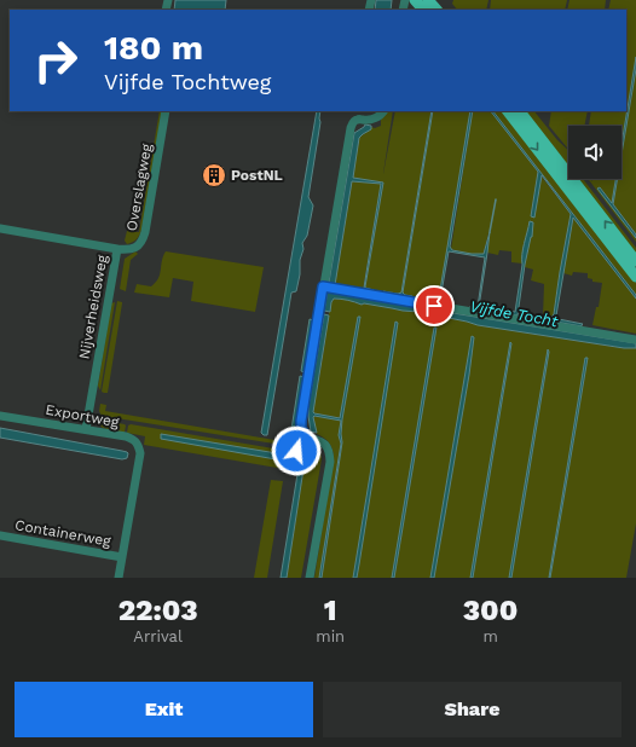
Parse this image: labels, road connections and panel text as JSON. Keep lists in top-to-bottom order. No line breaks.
{"streets":{"street":["Overslagweg","Nijverheidsweg","Exportweg","Containerweg"]},"crossings":[["Overslagweg","Nijverheidsweg"],["Nijverheidsweg","Exportweg"],["Exportweg","Containerweg"]],"water":["Vijfde Tocht"],"places":{"building":["PostNL"]},"page":{"turn":["180 m","Vijfde Tochtweg"],"eta":["22:03","Arrival","1","min","300","m"],"buttons":["Exit","Share"]}}
